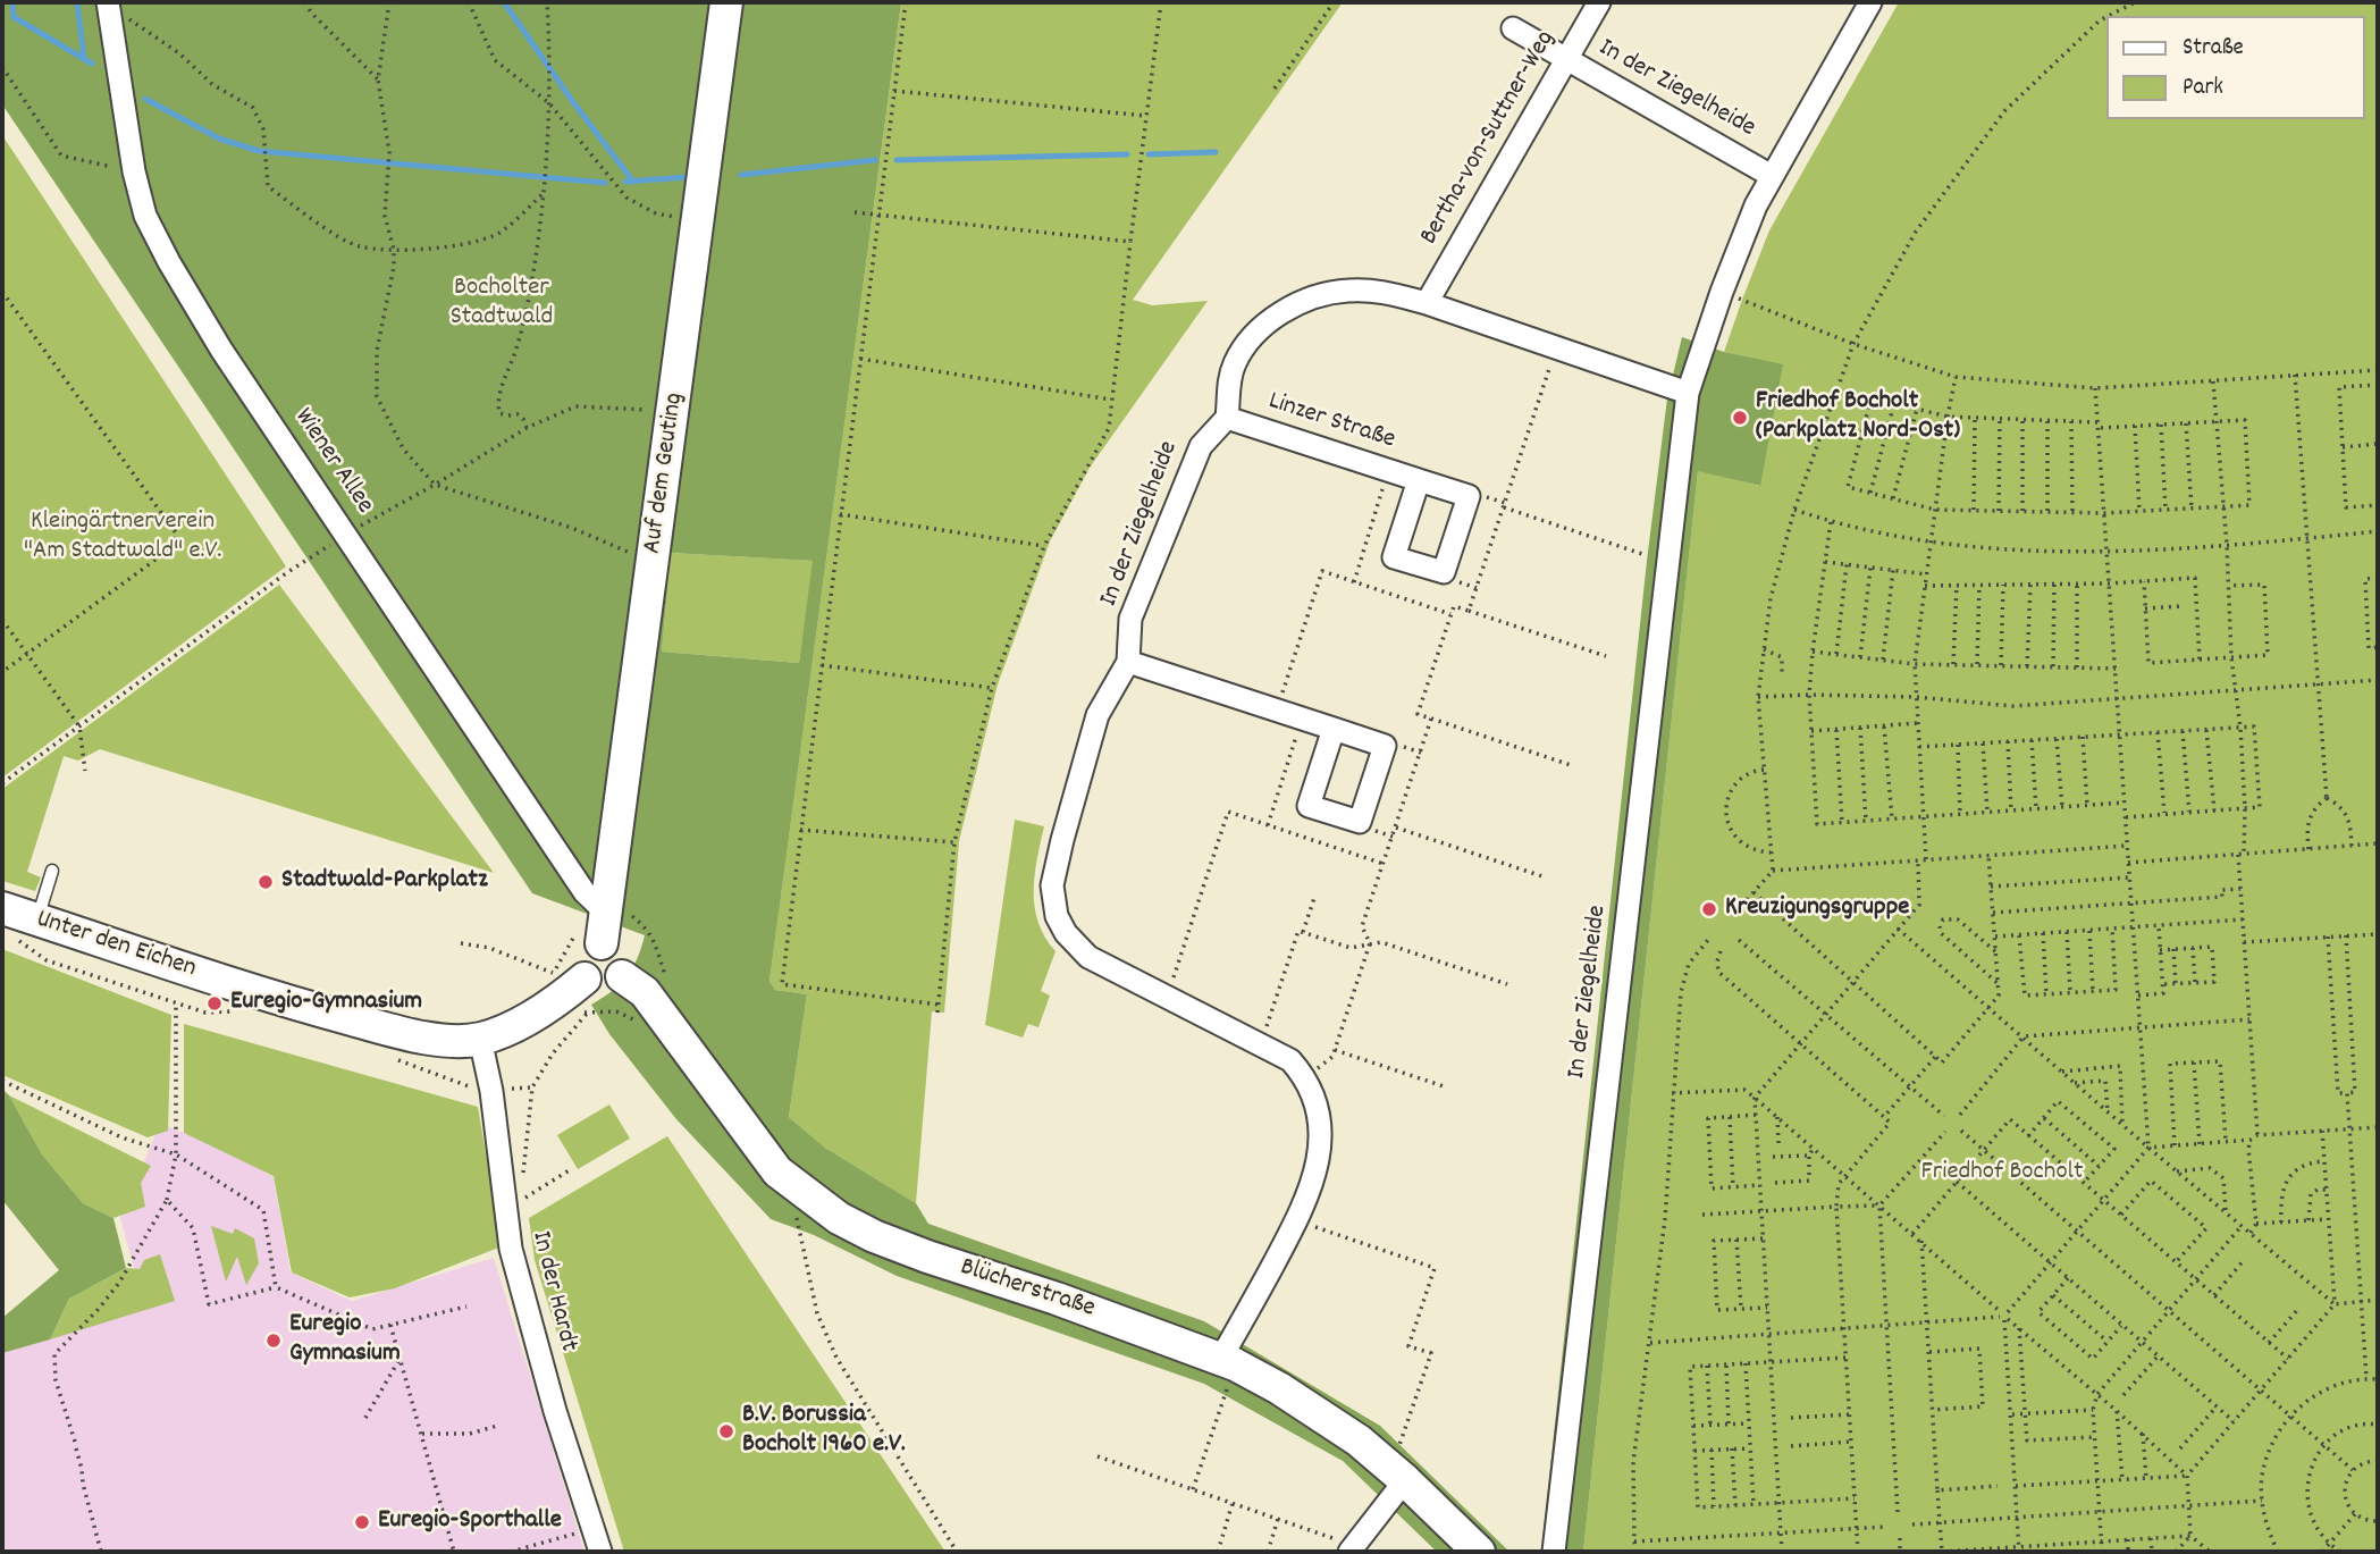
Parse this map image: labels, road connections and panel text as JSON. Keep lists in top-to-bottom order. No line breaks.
{"streets":{"street":["In der Ziegelheide","Bertha-von-Suttner-Weg","Linzer Straße","Wiener Allee","Auf dem Geuting","Unter den Eichen","Blücherstraße","In der Hardt"]},"crossings":[["In der Ziegelheide","Bertha-von-Suttner-Weg"],["In der Ziegelheide","Linzer Straße"],["Wiener Allee","Auf dem Geuting"],["Unter den Eichen","In der Hardt"]],"parks":["Bocholter Stadtwald","Kleingärtnerverein \"Am Stadtwald\" e.V.","Friedhof Bocholt"],"places":["Friedhof Bocholt (Parkplatz Nord-Ost)","Stadtwald-Parkplatz","Kreuzigungsgruppe","Euregio-Gymnasium","Euregio Gymnasium","B.V. Borussia Bocholt 1960 e.V.","Euregio-Sporthalle"],"legend":["Straße","Park"]}
